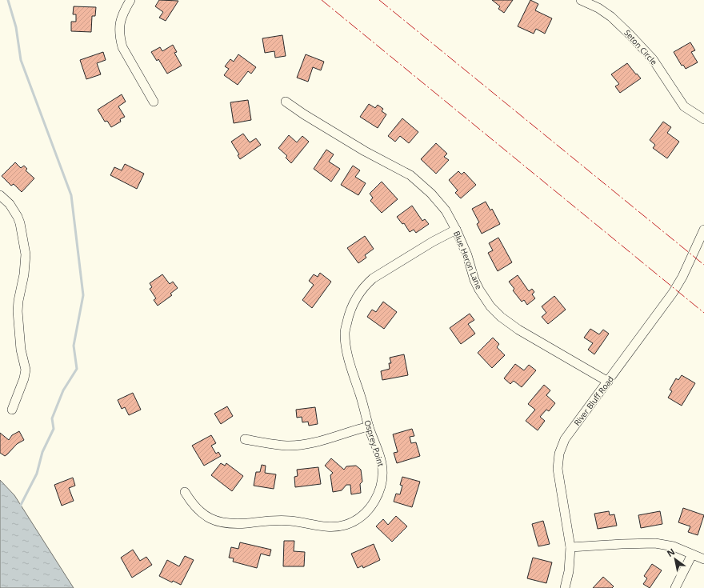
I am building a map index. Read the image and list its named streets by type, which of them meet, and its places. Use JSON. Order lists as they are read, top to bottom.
{
  "streets": {
    "street": [
      "Seton Circle",
      "Blue Heron Lane",
      "River Bluff Road",
      "Osprey Point"
    ]
  },
  "crossings": [
    ["Blue Heron Lane", "River Bluff Road"],
    ["Blue Heron Lane", "Osprey Point"]
  ],
  "north": "top left"
}
